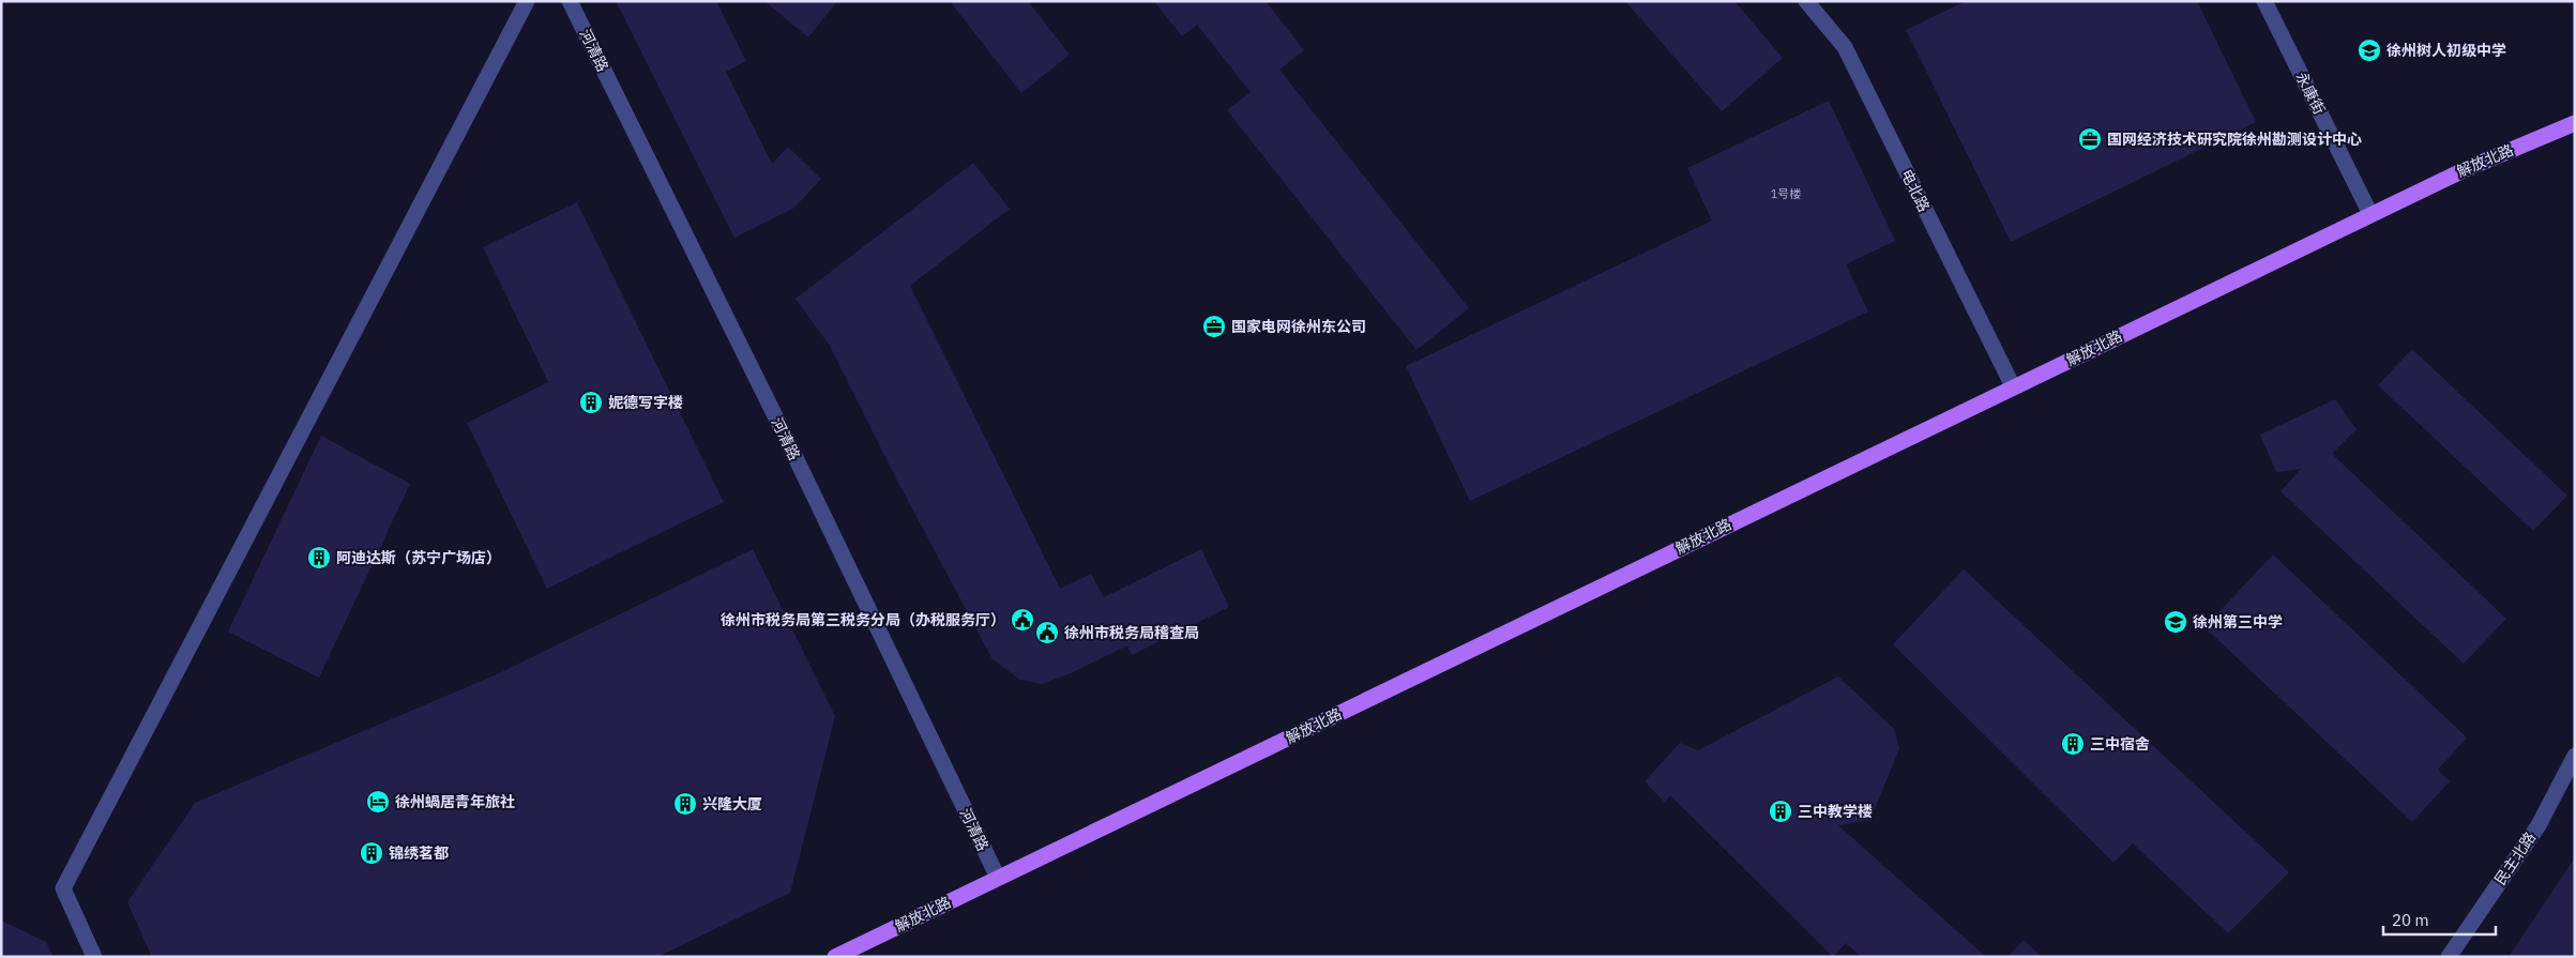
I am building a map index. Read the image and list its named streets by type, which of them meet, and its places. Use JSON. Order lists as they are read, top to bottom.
{
  "streets": {
    "main road": ["解放北路"],
    "street": [
      "河清路",
      "永康街",
      "电北路",
      "民主北路"
    ]
  },
  "crossings": [
    ["河清路", "解放北路"],
    ["永康街", "解放北路"],
    ["解放北路", "电北路"]
  ],
  "places": {
    "school or university": ["徐州树人初级中学", "徐州第三中学"],
    "office": ["国网经济技术研究院徐州勘测设计中心", "国家电网徐州东公司"],
    "building": [
      "妮德写字楼",
      "阿迪达斯（苏宁广场店）",
      "三中宿舍",
      "兴隆大厦",
      "三中教学楼",
      "锦绣茗都"
    ],
    "public building": ["徐州市税务局第三税务分局（办税服务厅）", "徐州市税务局稽查局"],
    "hotel": ["徐州蝸居青年旅社"]
  },
  "house_numbers": ["1号楼"],
  "scale_bar": "20 m"
}
